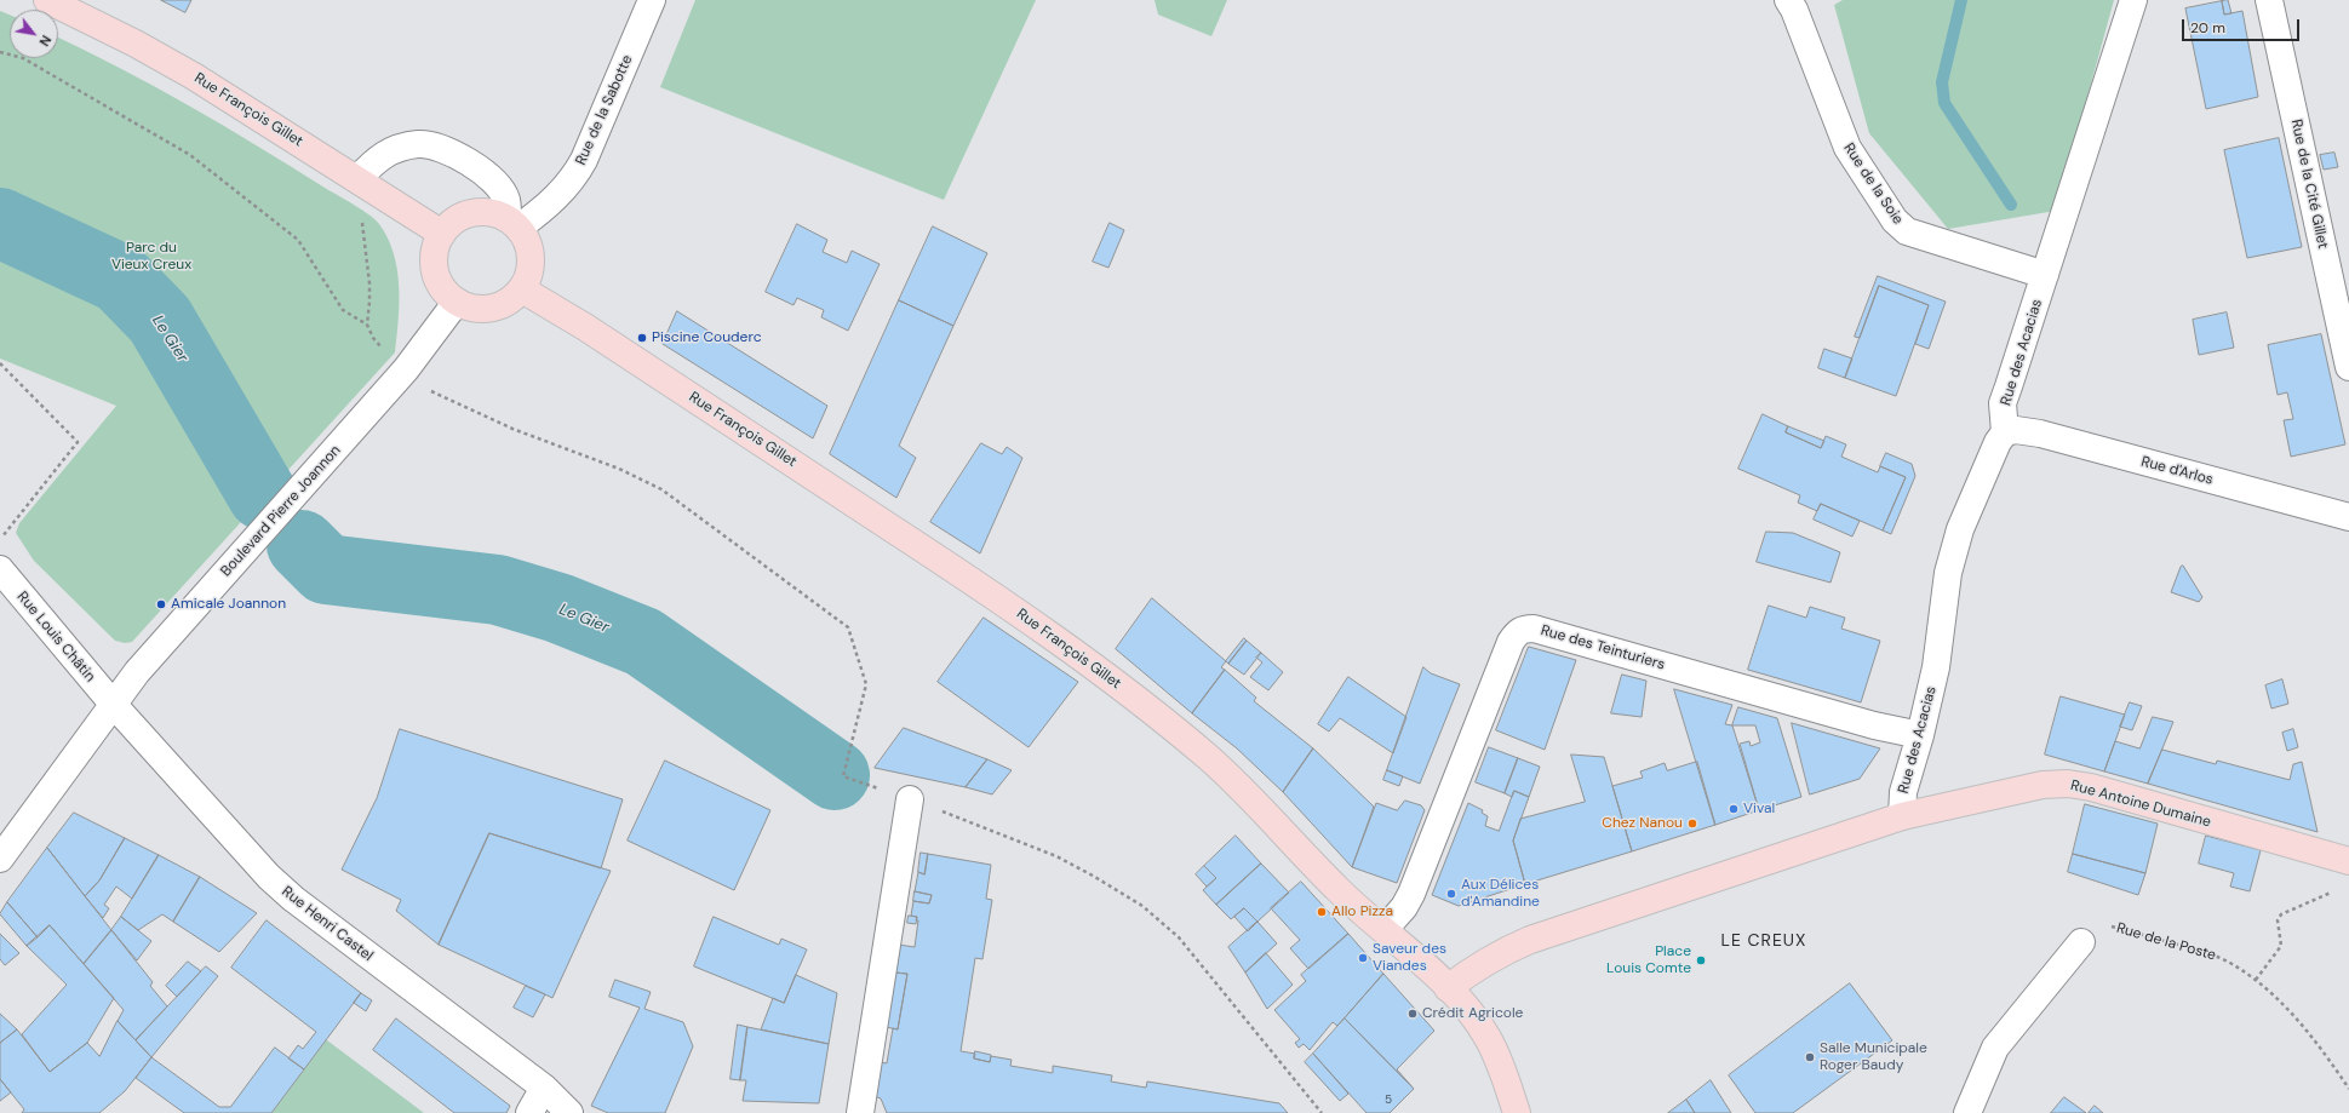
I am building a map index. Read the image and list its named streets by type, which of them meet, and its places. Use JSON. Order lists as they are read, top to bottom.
{
  "streets": {
    "main road": ["Rue François Gillet", "Rue Antoine Dumaine"],
    "street": [
      "Rue de la Sabotte",
      "Rue de la Soie",
      "Rue de la Cité Gillet",
      "Rue des Acacias",
      "Rue d'Arlos",
      "Boulevard Pierre Joannon",
      "Rue Louis Châtin",
      "Rue des Teinturiers",
      "Rue Henri Castel"
    ],
    "path": ["Rue de la Poste"]
  },
  "crossings": [
    ["Rue François Gillet", "Rue de la Sabotte"],
    ["Rue François Gillet", "Boulevard Pierre Joannon"],
    ["Rue François Gillet", "Rue des Teinturiers"],
    ["Rue de la Sabotte", "Boulevard Pierre Joannon"],
    ["Rue de la Soie", "Rue des Acacias"],
    ["Rue des Acacias", "Rue d'Arlos"],
    ["Rue des Acacias", "Rue des Teinturiers"],
    ["Rue des Acacias", "Rue Antoine Dumaine"],
    ["Boulevard Pierre Joannon", "Rue Louis Châtin"],
    ["Boulevard Pierre Joannon", "Rue Henri Castel"],
    ["Rue Louis Châtin", "Rue Henri Castel"]
  ],
  "districts": ["LE CREUX"],
  "water": ["Le Gier"],
  "parks": ["Parc du Vieux Creux"],
  "places": [
    "Piscine Couderc",
    "Amicale Joannon",
    "Vival",
    "Chez Nanou",
    "Aux Délices d'Amandine",
    "Allo Pizza",
    "Saveur des Viandes",
    "Place Louis Comte",
    "Crédit Agricole",
    "Salle Municipale Roger Baudy"
  ],
  "house_numbers": ["5"],
  "scale_bar": "20 m",
  "north": "bottom right"
}
